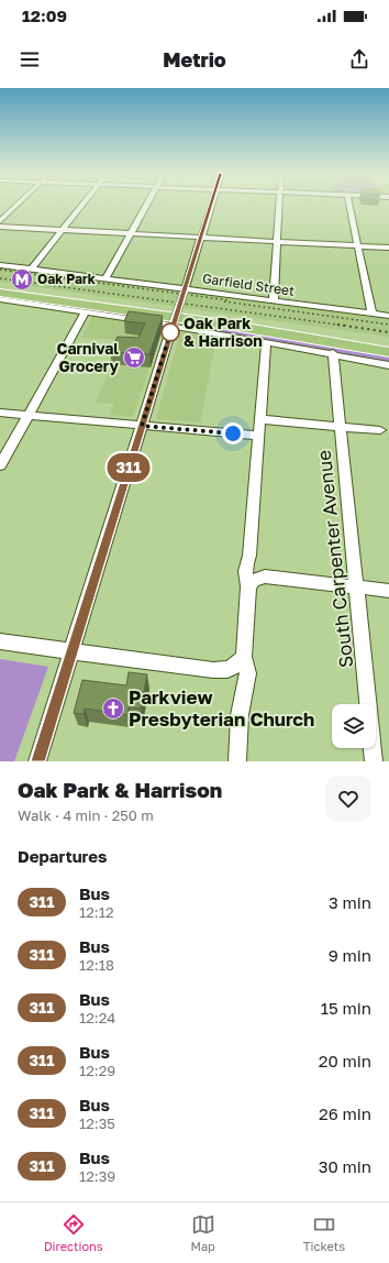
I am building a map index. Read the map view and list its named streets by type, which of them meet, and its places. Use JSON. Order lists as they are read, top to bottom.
{
  "streets": {
    "street": ["Garfield Street", "South Carpenter Avenue"]
  },
  "places": {
    "metro station": ["Oak Park"],
    "other": ["Oak Park & Harrison"],
    "supermarket": ["Carnival Grocery"],
    "church": ["Parkview Presbyterian Church"]
  },
  "lines": ["bus line 311"],
  "page": {
    "status": "12:09",
    "header": "Metrio",
    "on_map": "311",
    "heading": [
      ["Oak Park & Harrison", "Walk · 4 min · 250 m"],
      "Departures"
    ],
    "list": [
      {
        "mark": "311",
        "name": "Bus",
        "note": "12:12",
        "value": "3 min"
      },
      {
        "mark": "311",
        "name": "Bus",
        "note": "12:18",
        "value": "9 min"
      },
      {
        "mark": "311",
        "name": "Bus",
        "note": "12:24",
        "value": "15 min"
      },
      {
        "mark": "311",
        "name": "Bus",
        "note": "12:29",
        "value": "20 min"
      },
      {
        "mark": "311",
        "name": "Bus",
        "note": "12:35",
        "value": "26 min"
      },
      {
        "mark": "311",
        "name": "Bus",
        "note": "12:39",
        "value": "30 min"
      }
    ],
    "tabs": ["Directions", "Map", "Tickets"]
  }
}
